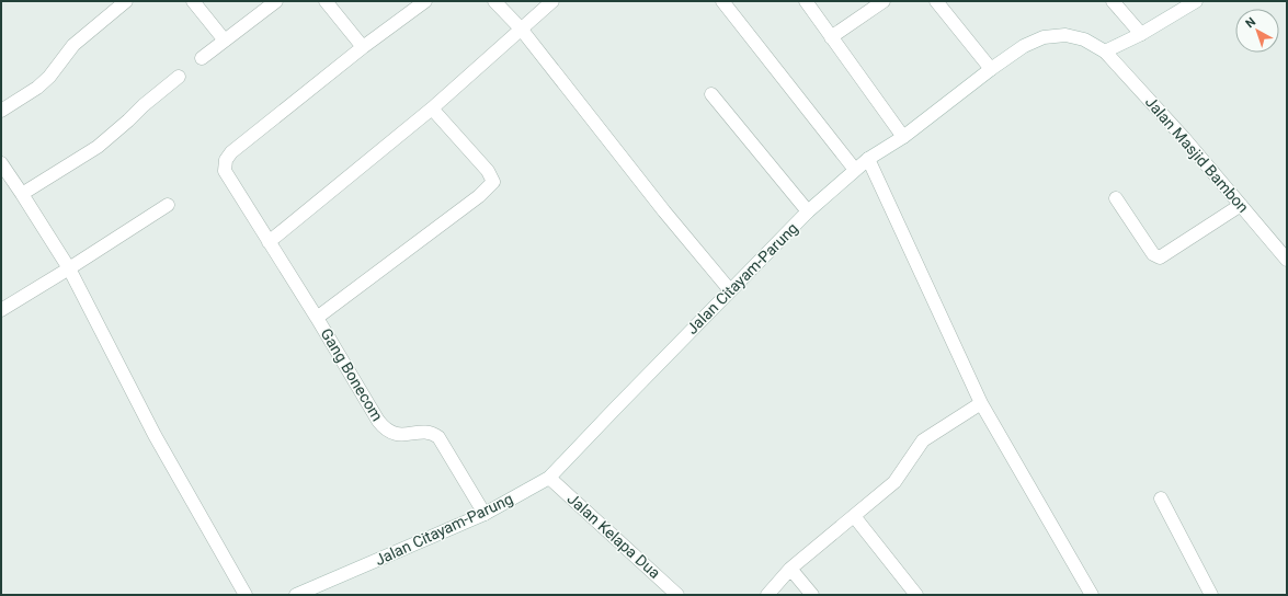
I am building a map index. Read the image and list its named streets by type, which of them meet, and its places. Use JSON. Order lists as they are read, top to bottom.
{
  "streets": {
    "street": [
      "Jalan Masjid Bambon",
      "Jalan Citayam-Parung",
      "Gang Bonecom",
      "Jalan Kelapa Dua"
    ]
  },
  "crossings": [
    ["Jalan Masjid Bambon", "Jalan Citayam-Parung"],
    ["Jalan Citayam-Parung", "Gang Bonecom"],
    ["Jalan Citayam-Parung", "Jalan Kelapa Dua"]
  ],
  "north": "top left"
}
